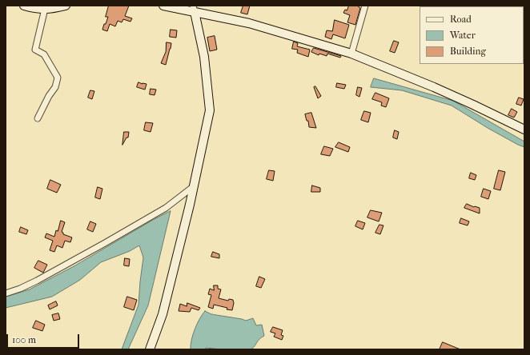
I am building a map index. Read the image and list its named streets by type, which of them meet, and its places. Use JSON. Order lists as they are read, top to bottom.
{
  "legend": ["Road", "Water", "Building"],
  "scale_bar": "100 m"
}
